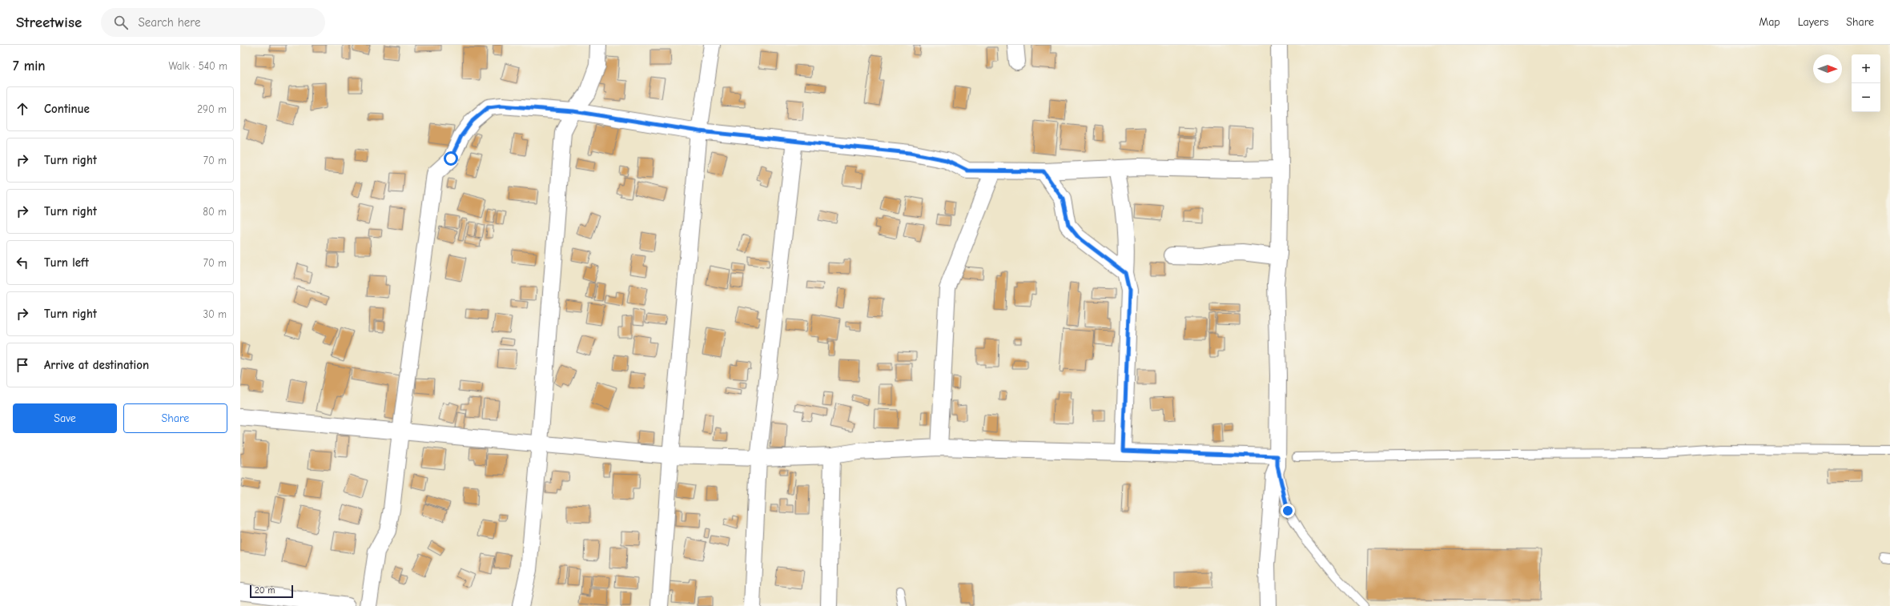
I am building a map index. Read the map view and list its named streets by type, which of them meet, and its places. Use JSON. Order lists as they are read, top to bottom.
{
  "scale_bar": "20 m",
  "north": "right",
  "page": {
    "header": "Streetwise",
    "search": "Search here",
    "nav": ["Map", "Layers", "Share"],
    "heading": ["7 min", "Walk · 540 m"],
    "map_buttons": ["+", "−"],
    "list": [
      ["Continue", "290 m"],
      ["Turn right", "70 m"],
      ["Turn right", "80 m"],
      ["Turn left", "70 m"],
      ["Turn right", "30 m"],
      "Arrive at destination"
    ],
    "buttons": ["Save", "Share"],
    "scale": "20 m"
  }
}
